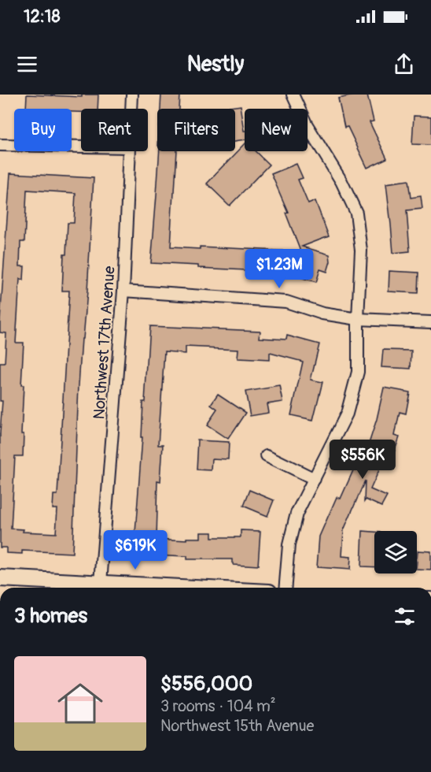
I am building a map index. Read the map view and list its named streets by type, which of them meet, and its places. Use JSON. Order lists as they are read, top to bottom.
{
  "streets": {
    "street": ["Northwest 17th Avenue"]
  },
  "page": {
    "status": "12:18",
    "header": "Nestly",
    "chip": [
      "Buy",
      "Rent",
      "Filters",
      "New"
    ],
    "price": ["$1.23M", "$556K", "$619K"],
    "heading": "3 homes",
    "list": [
      {
        "name": "$556,000",
        "note": "3 rooms · 104 m² · Northwest 15th Avenue"
      }
    ]
  }
}
